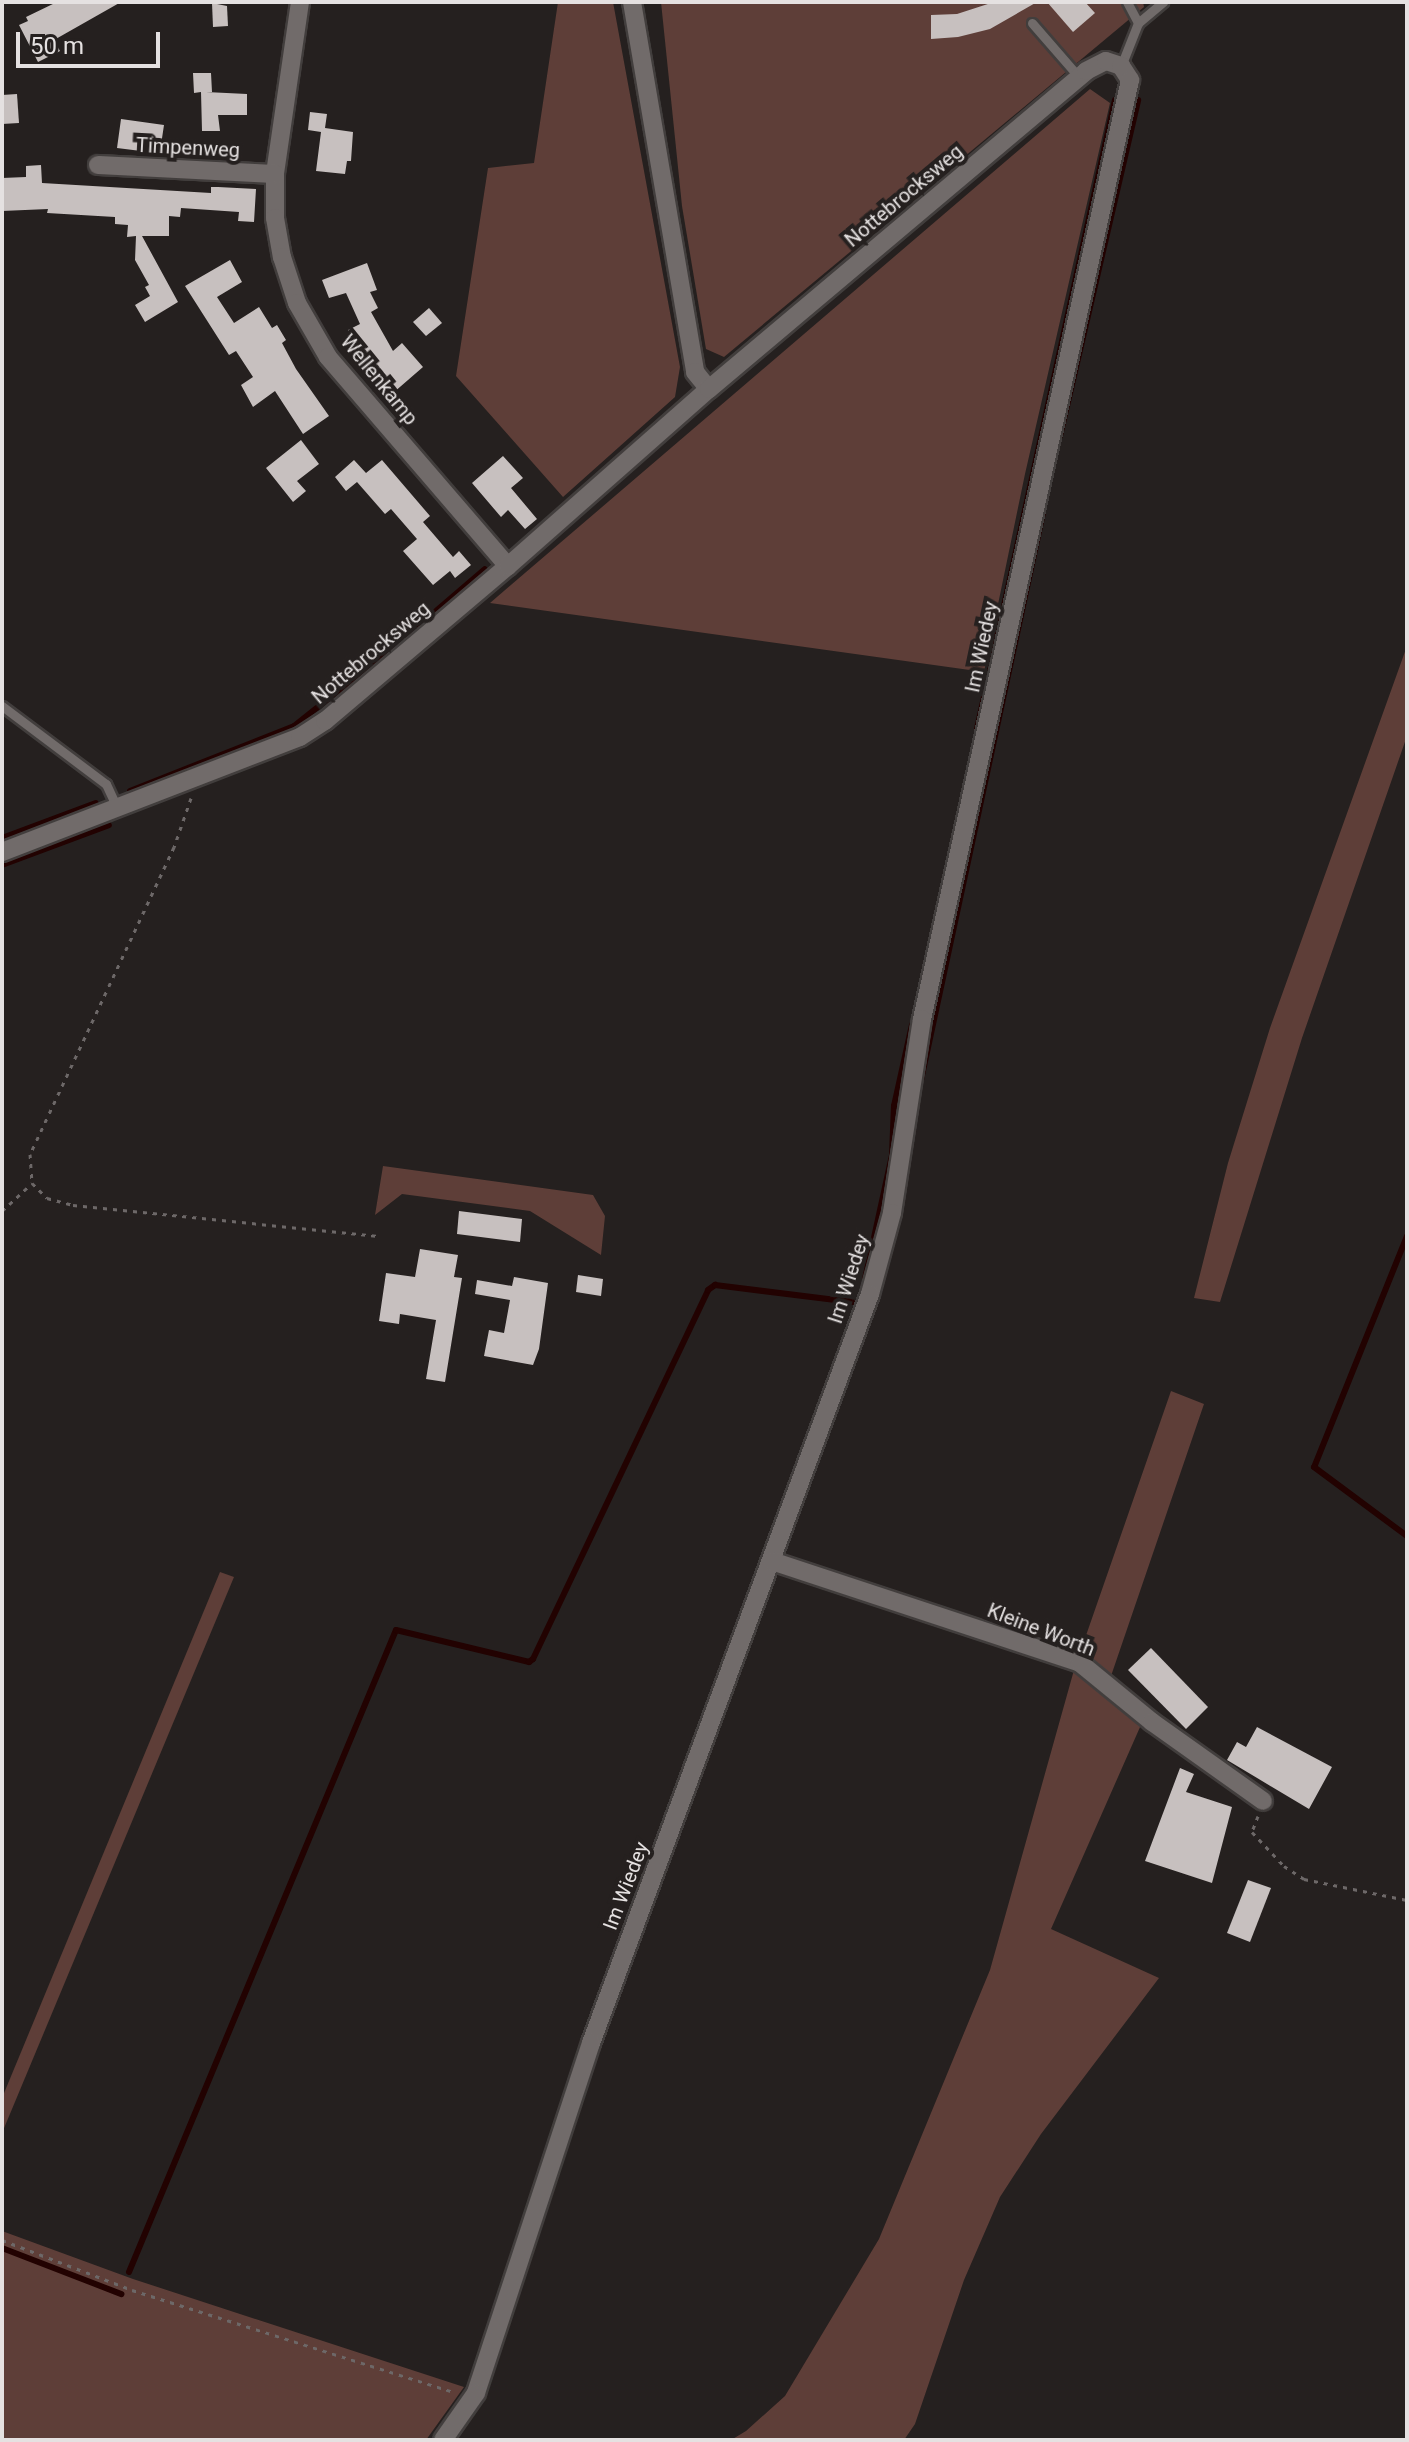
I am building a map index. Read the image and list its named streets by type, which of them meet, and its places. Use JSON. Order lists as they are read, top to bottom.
{
  "streets": {
    "street": [
      "Timpenweg",
      "Nottebrocksweg",
      "Wellenkamp",
      "Im Wiedey",
      "Kleine Worth"
    ]
  },
  "crossings": [
    ["Timpenweg", "Wellenkamp"],
    ["Nottebrocksweg", "Wellenkamp"],
    ["Nottebrocksweg", "Im Wiedey"],
    ["Im Wiedey", "Kleine Worth"]
  ],
  "scale_bar": "50 m"
}
